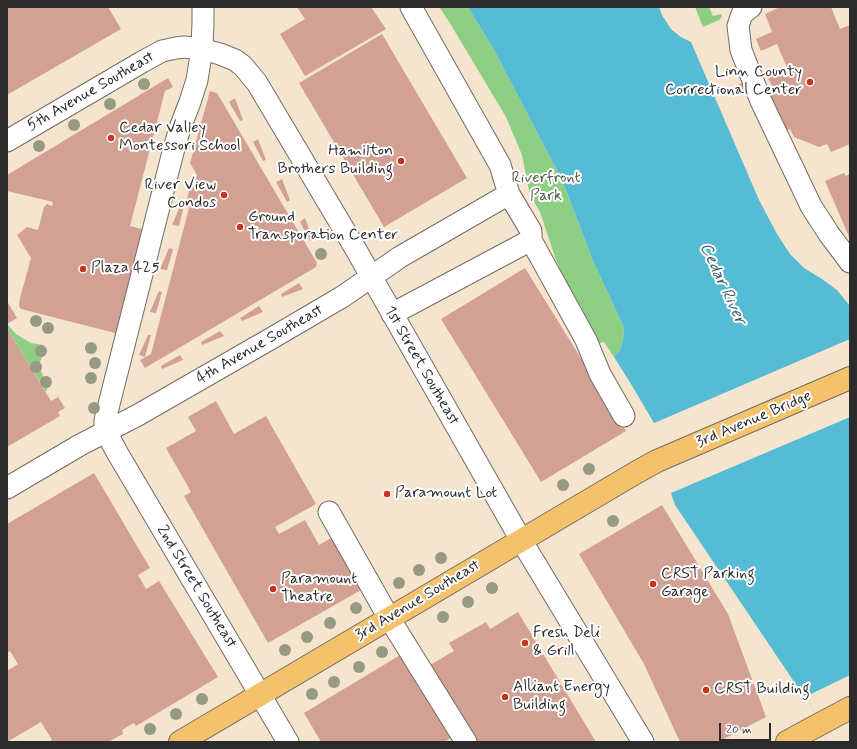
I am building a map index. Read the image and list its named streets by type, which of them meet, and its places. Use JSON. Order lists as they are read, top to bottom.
{
  "streets": {
    "main road": ["3rd Avenue Bridge", "3rd Avenue Southeast"],
    "street": [
      "5th Avenue Southeast",
      "4th Avenue Southeast",
      "1st Street Southeast",
      "2nd Street Southeast"
    ]
  },
  "crossings": [
    ["5th Avenue Southeast", "1st Street Southeast"],
    ["4th Avenue Southeast", "1st Street Southeast"],
    ["4th Avenue Southeast", "2nd Street Southeast"],
    ["1st Street Southeast", "3rd Avenue Southeast"],
    ["3rd Avenue Bridge", "3rd Avenue Southeast"],
    ["2nd Street Southeast", "3rd Avenue Southeast"]
  ],
  "water": ["Cedar River"],
  "parks": ["Riverfront Park"],
  "places": [
    "Linn County Correctional Center",
    "Cedar Valley Montessori School",
    "Hamilton Brothers Building",
    "River View Condos",
    "Ground Transporation Center",
    "Plaza 425",
    "Paramount Lot",
    "CRST Parking Garage",
    "Paramount Theatre",
    "Fresh Deli & Grill",
    "CRST Building",
    "Alliant Energy Building"
  ],
  "scale_bar": "20 m"
}
